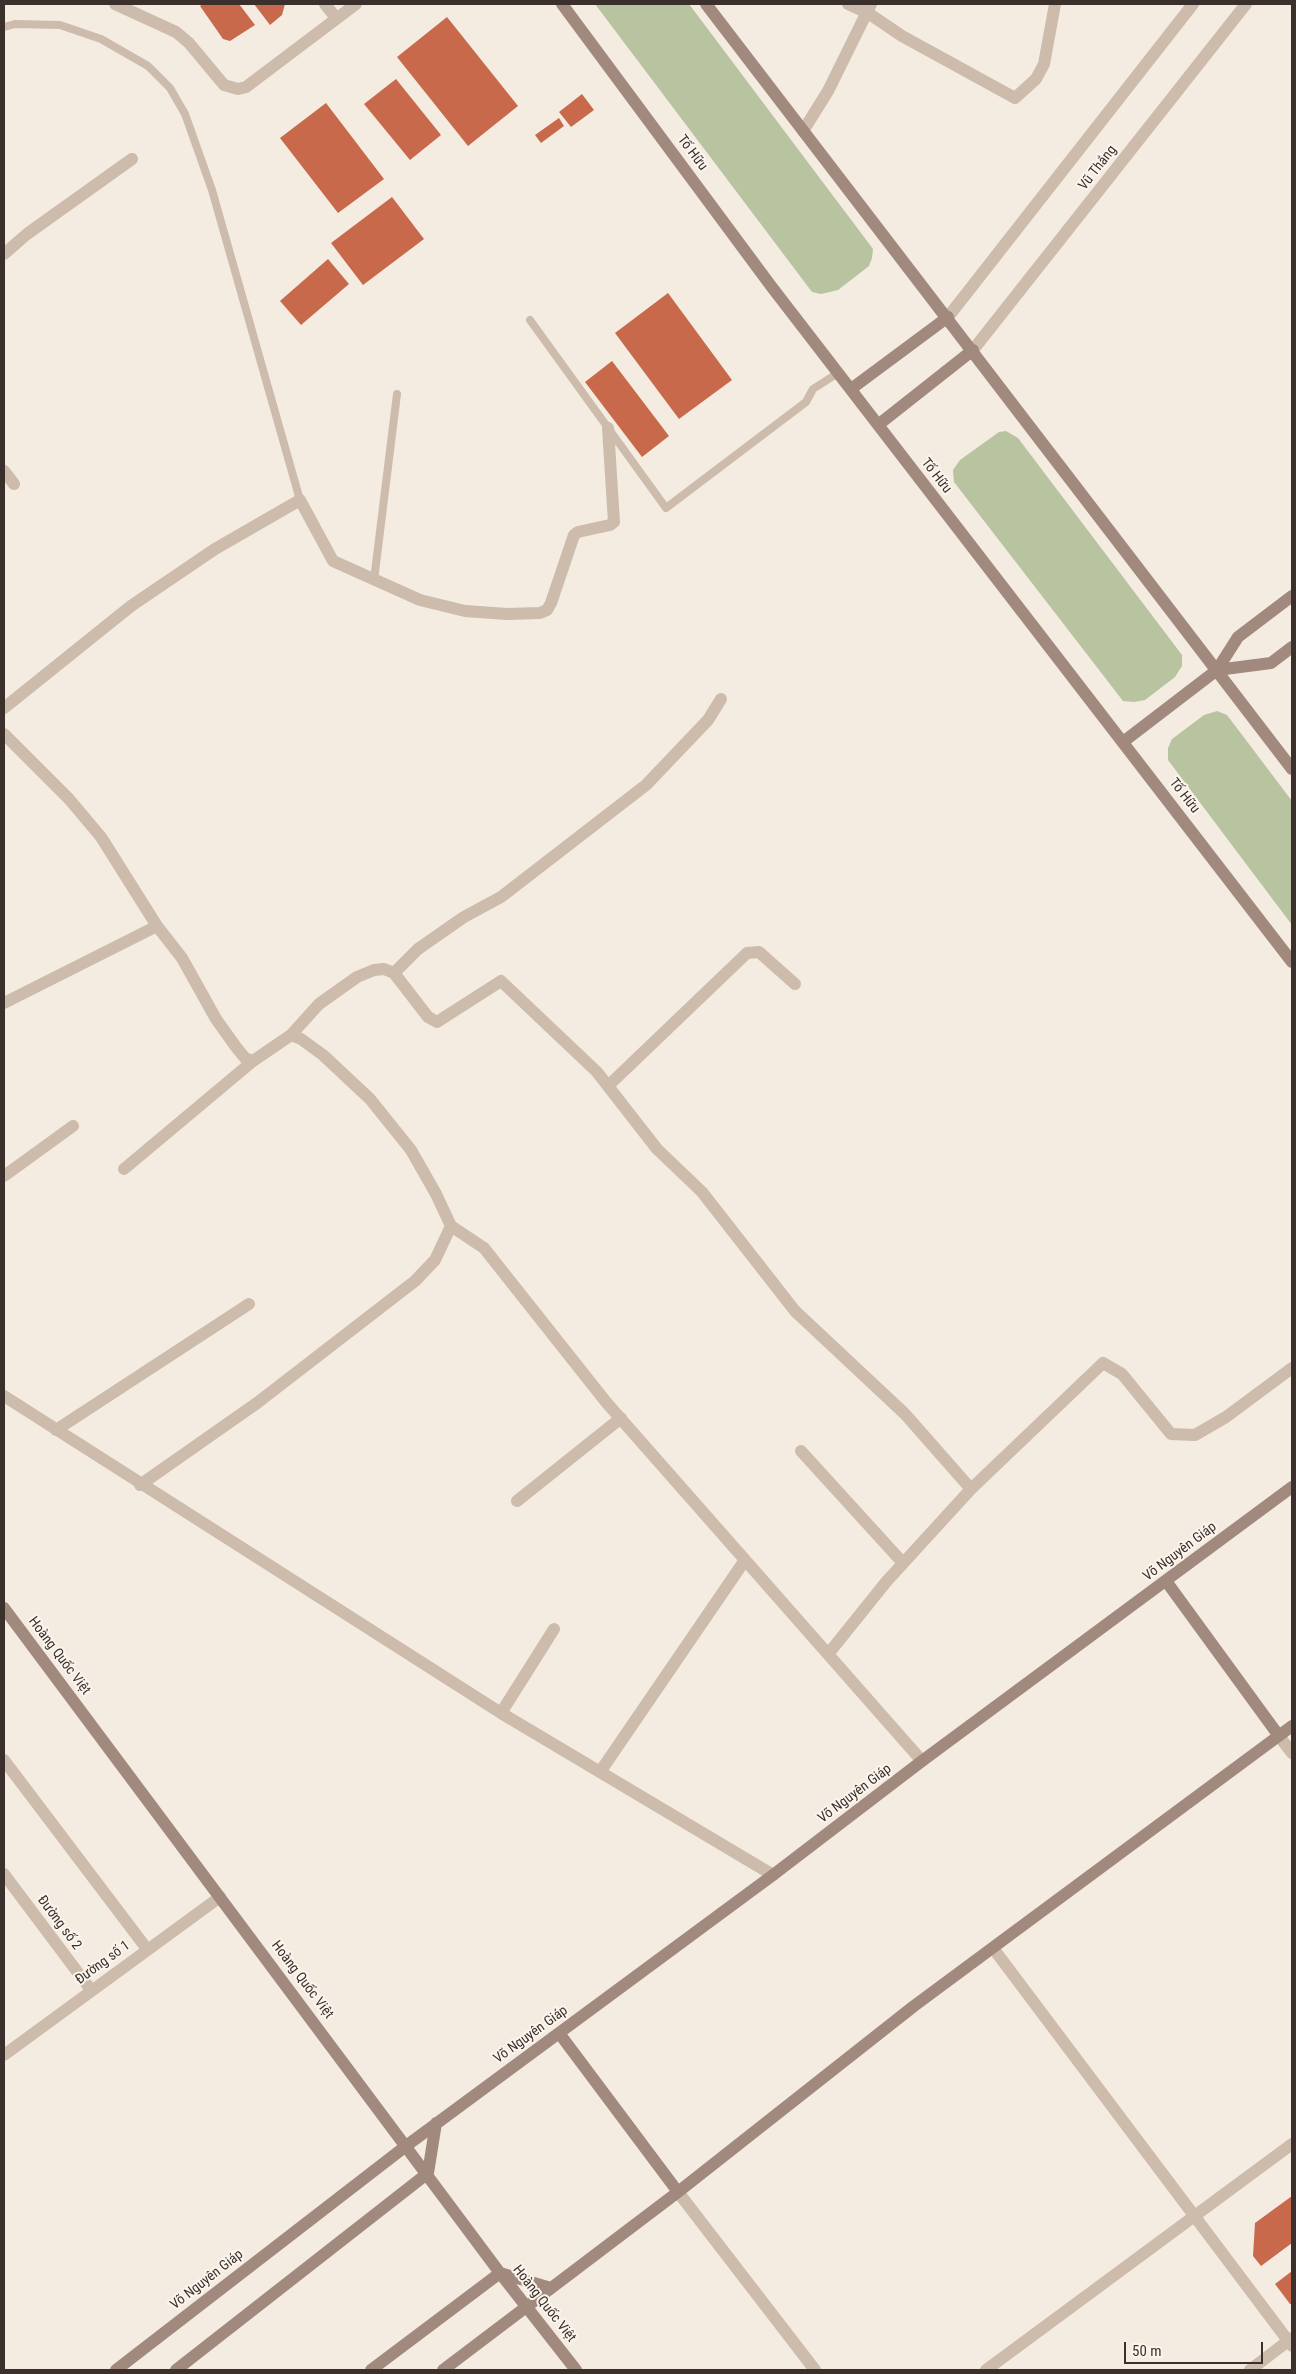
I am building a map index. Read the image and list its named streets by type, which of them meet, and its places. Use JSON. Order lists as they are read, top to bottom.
{
  "streets": {
    "street": [
      "Tố Hữu",
      "Vũ Thắng",
      "Võ Nguyên Giáp",
      "Hoàng Quốc Việt",
      "Đường số 2",
      "Đường số 1"
    ]
  },
  "crossings": [
    ["Võ Nguyên Giáp", "Hoàng Quốc Việt"],
    ["Hoàng Quốc Việt", "Đường số 1"],
    ["Đường số 2", "Đường số 1"]
  ],
  "scale_bar": "50 m"
}
